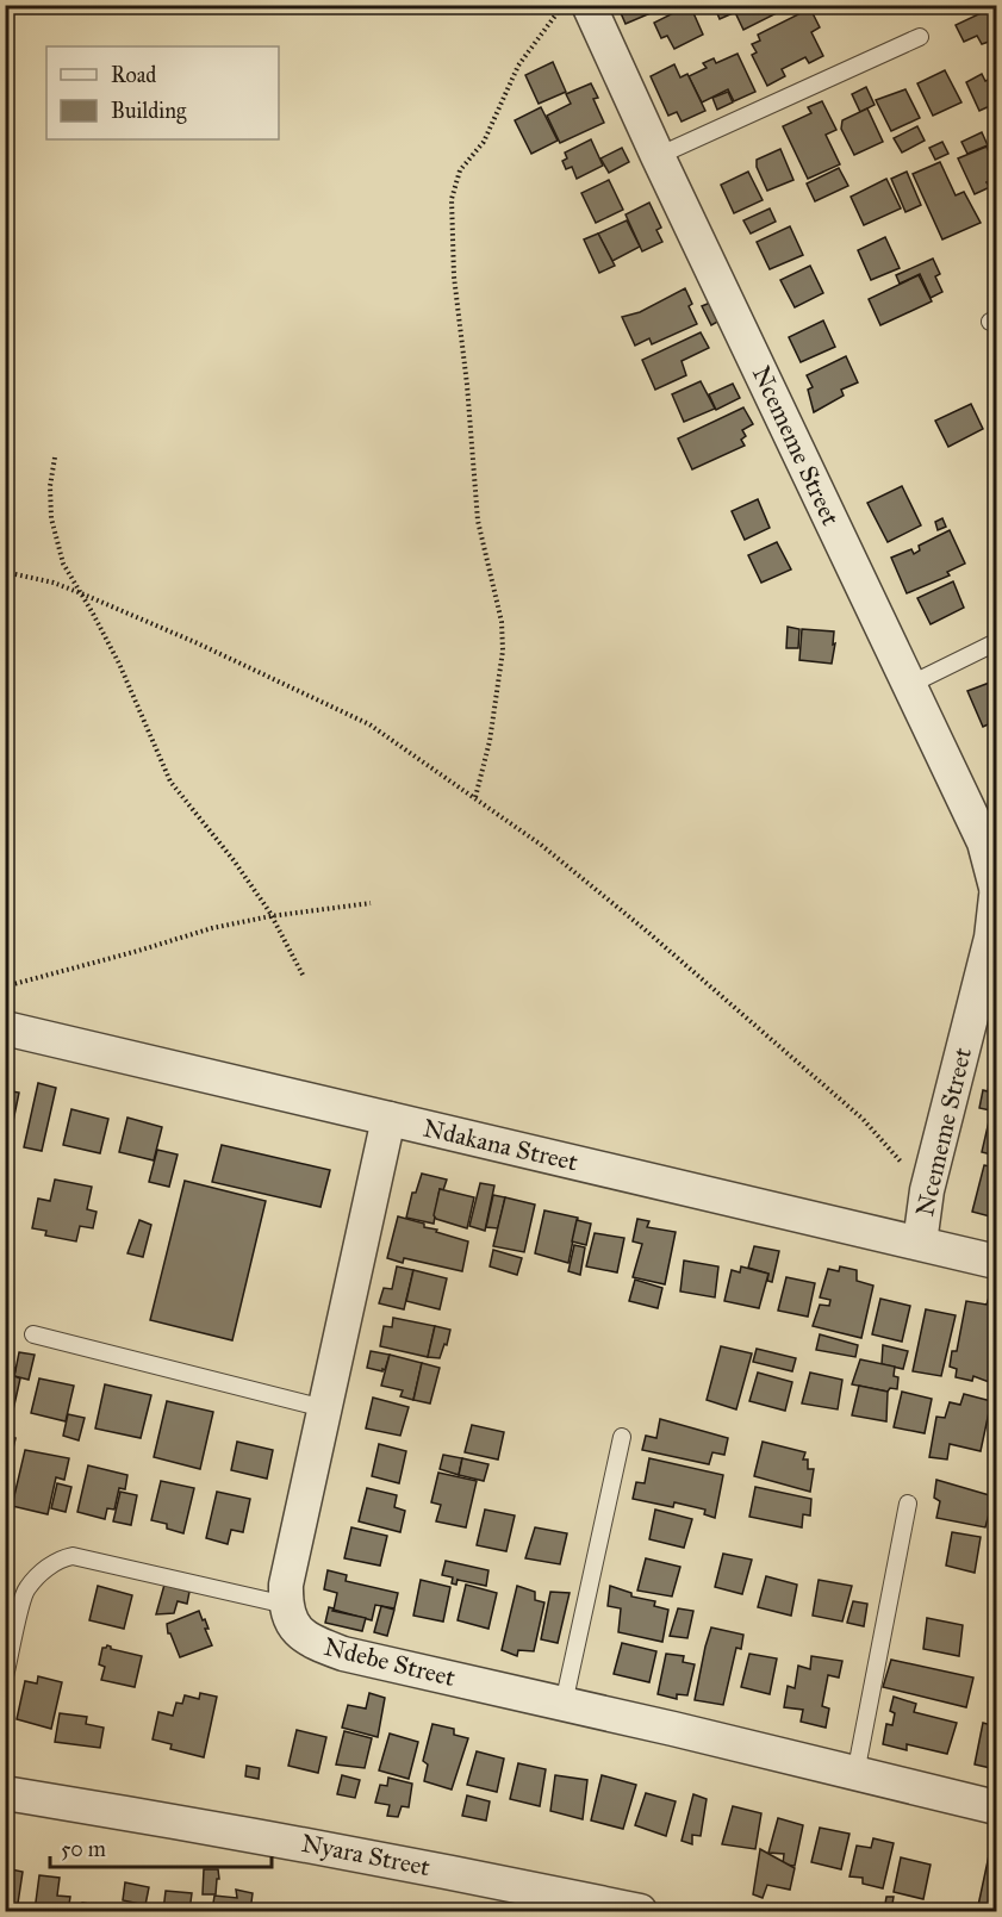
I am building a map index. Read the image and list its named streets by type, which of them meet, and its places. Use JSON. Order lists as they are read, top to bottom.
{
  "streets": {
    "street": [
      "Ncememe Street",
      "Ndakana Street",
      "Ndebe Street",
      "Nyara Street"
    ]
  },
  "crossings": [
    ["Ncememe Street", "Ndakana Street"]
  ],
  "legend": ["Road", "Building"],
  "scale_bar": "50 m"
}
